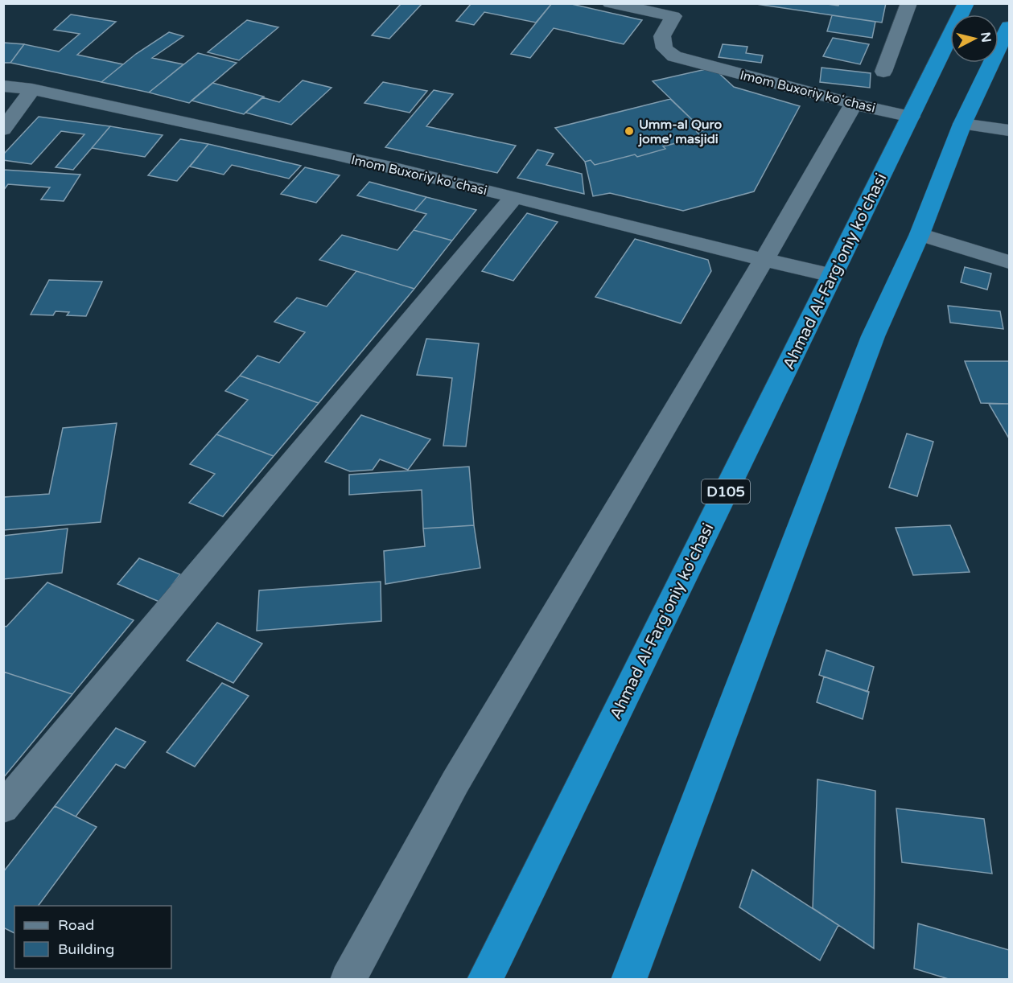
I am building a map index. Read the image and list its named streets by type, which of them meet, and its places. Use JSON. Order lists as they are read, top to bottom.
{
  "streets": {
    "highway": ["Ahmad Al-Farg'oniy ko'chasi", "D105"],
    "street": ["Imom Buxoriy koʻchasi"]
  },
  "crossings": [
    ["Imom Buxoriy koʻchasi", "Ahmad Al-Farg'oniy ko'chasi"]
  ],
  "places": ["Umm-al Quro jome' masjidi"],
  "legend": ["Road", "Building"],
  "north": "right"
}
